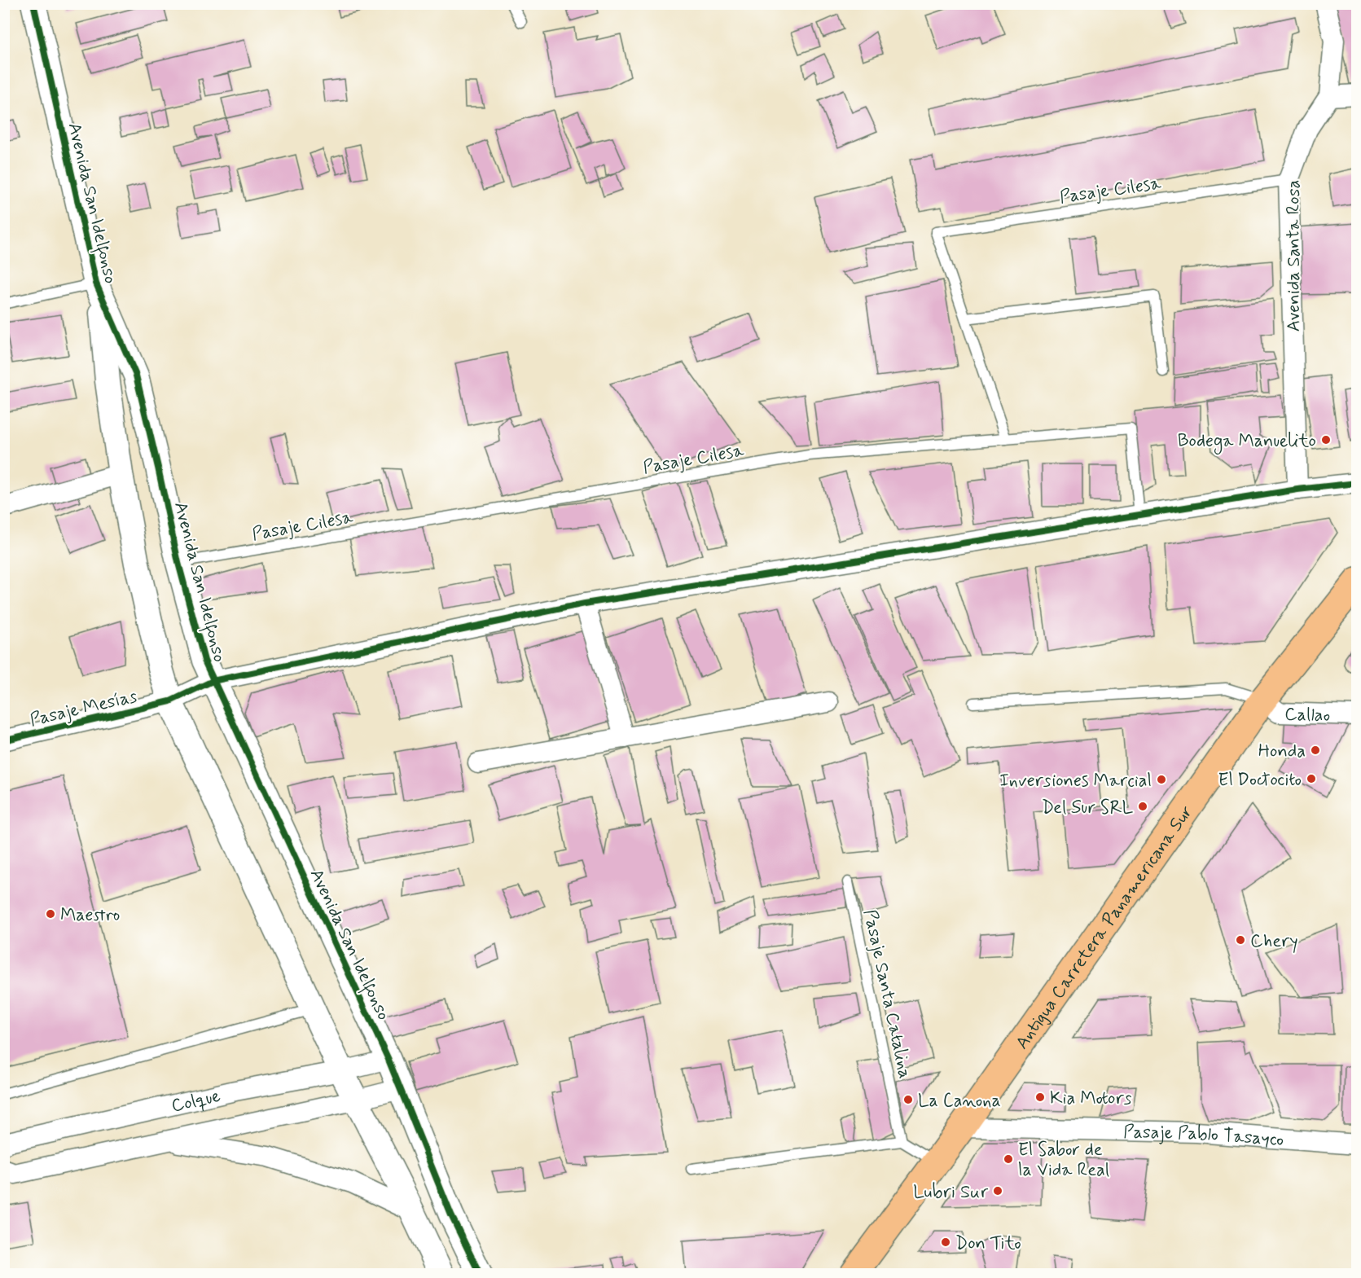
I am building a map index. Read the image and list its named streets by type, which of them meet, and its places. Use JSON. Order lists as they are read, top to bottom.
{
  "streets": {
    "highway": ["Antigua Carretera Panamericana Sur"],
    "street": [
      "Avenida San Idelfonso",
      "Avenida Santa Rosa",
      "Pasaje Mesías",
      "Callao",
      "Colque",
      "Pasaje Pablo Tasayco"
    ],
    "lane": ["Pasaje Cilesa", "Pasaje Santa Catalina"]
  },
  "crossings": [
    ["Pasaje Cilesa", "Avenida San Idelfonso"],
    ["Pasaje Cilesa", "Avenida Santa Rosa"],
    ["Pasaje Cilesa", "Pasaje Mesías"],
    ["Avenida San Idelfonso", "Pasaje Mesías"],
    ["Avenida San Idelfonso", "Colque"],
    ["Avenida Santa Rosa", "Pasaje Mesías"],
    ["Callao", "Antigua Carretera Panamericana Sur"],
    ["Antigua Carretera Panamericana Sur", "Pasaje Pablo Tasayco"]
  ],
  "places": [
    "Bodega Manuelito",
    "Honda",
    "El Doctocito",
    "Inversiones Marcial",
    "Del Sur SRL",
    "Maestro",
    "Chery",
    "Kia Motors",
    "La Canona",
    "El Sabor de la Vida Real",
    "Lubri Sur",
    "Don Tito"
  ]
}
